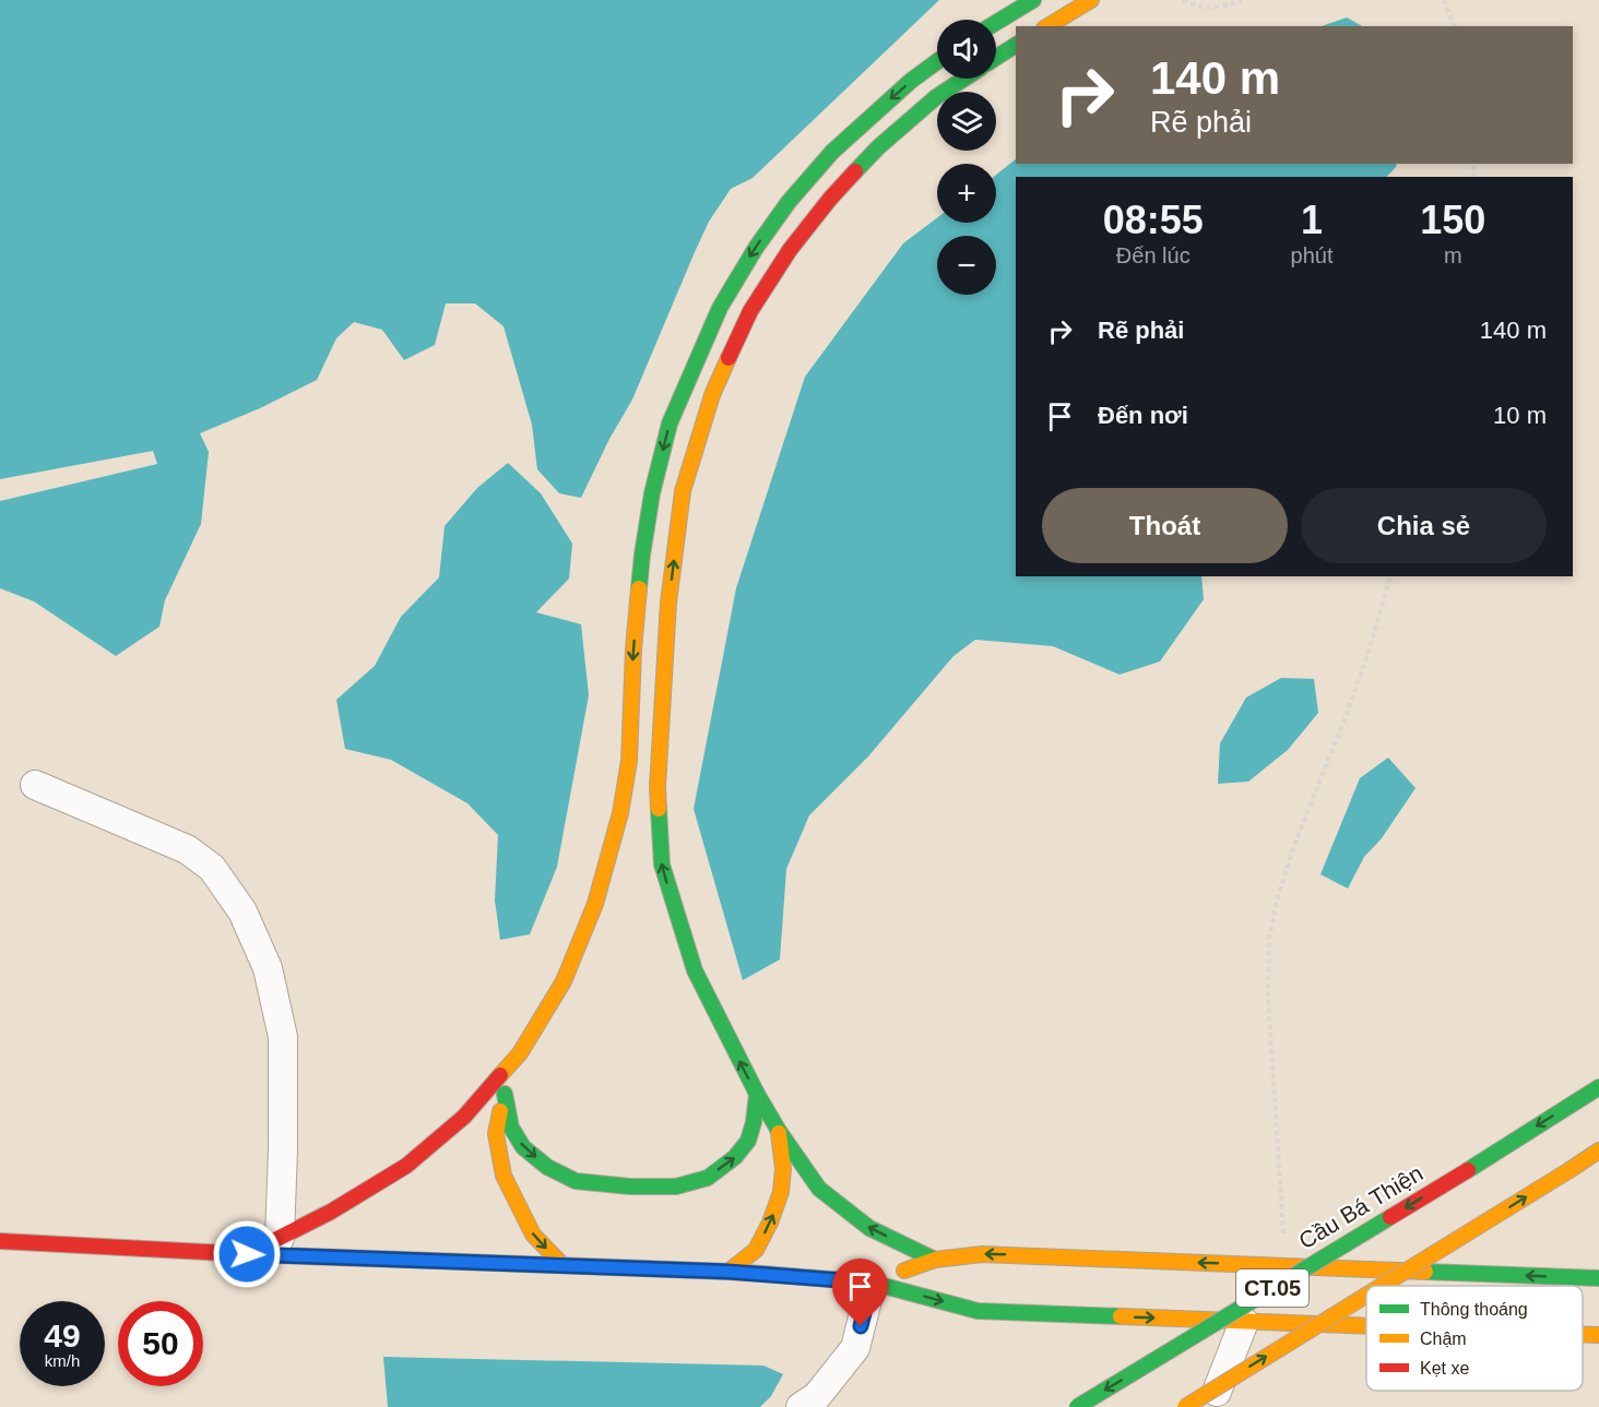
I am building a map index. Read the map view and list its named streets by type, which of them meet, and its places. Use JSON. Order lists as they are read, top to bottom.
{
  "streets": {
    "main road": ["Cầu Bá Thiện", "CT.05"]
  },
  "legend": ["Thông thoáng", "Chậm", "Kẹt xe"],
  "page": {
    "map_buttons": ["+", "−"],
    "turn": ["140 m", "Rẽ phải"],
    "eta": [
      "08:55",
      "Đến lúc",
      "1",
      "phút",
      "150",
      "m"
    ],
    "list": [
      {
        "name": "Rẽ phải",
        "value": "140 m"
      },
      {
        "name": "Đến nơi",
        "value": "10 m"
      }
    ],
    "buttons": ["Thoát", "Chia sẻ"],
    "speed": "49 km/h",
    "limit": "50"
  }
}
